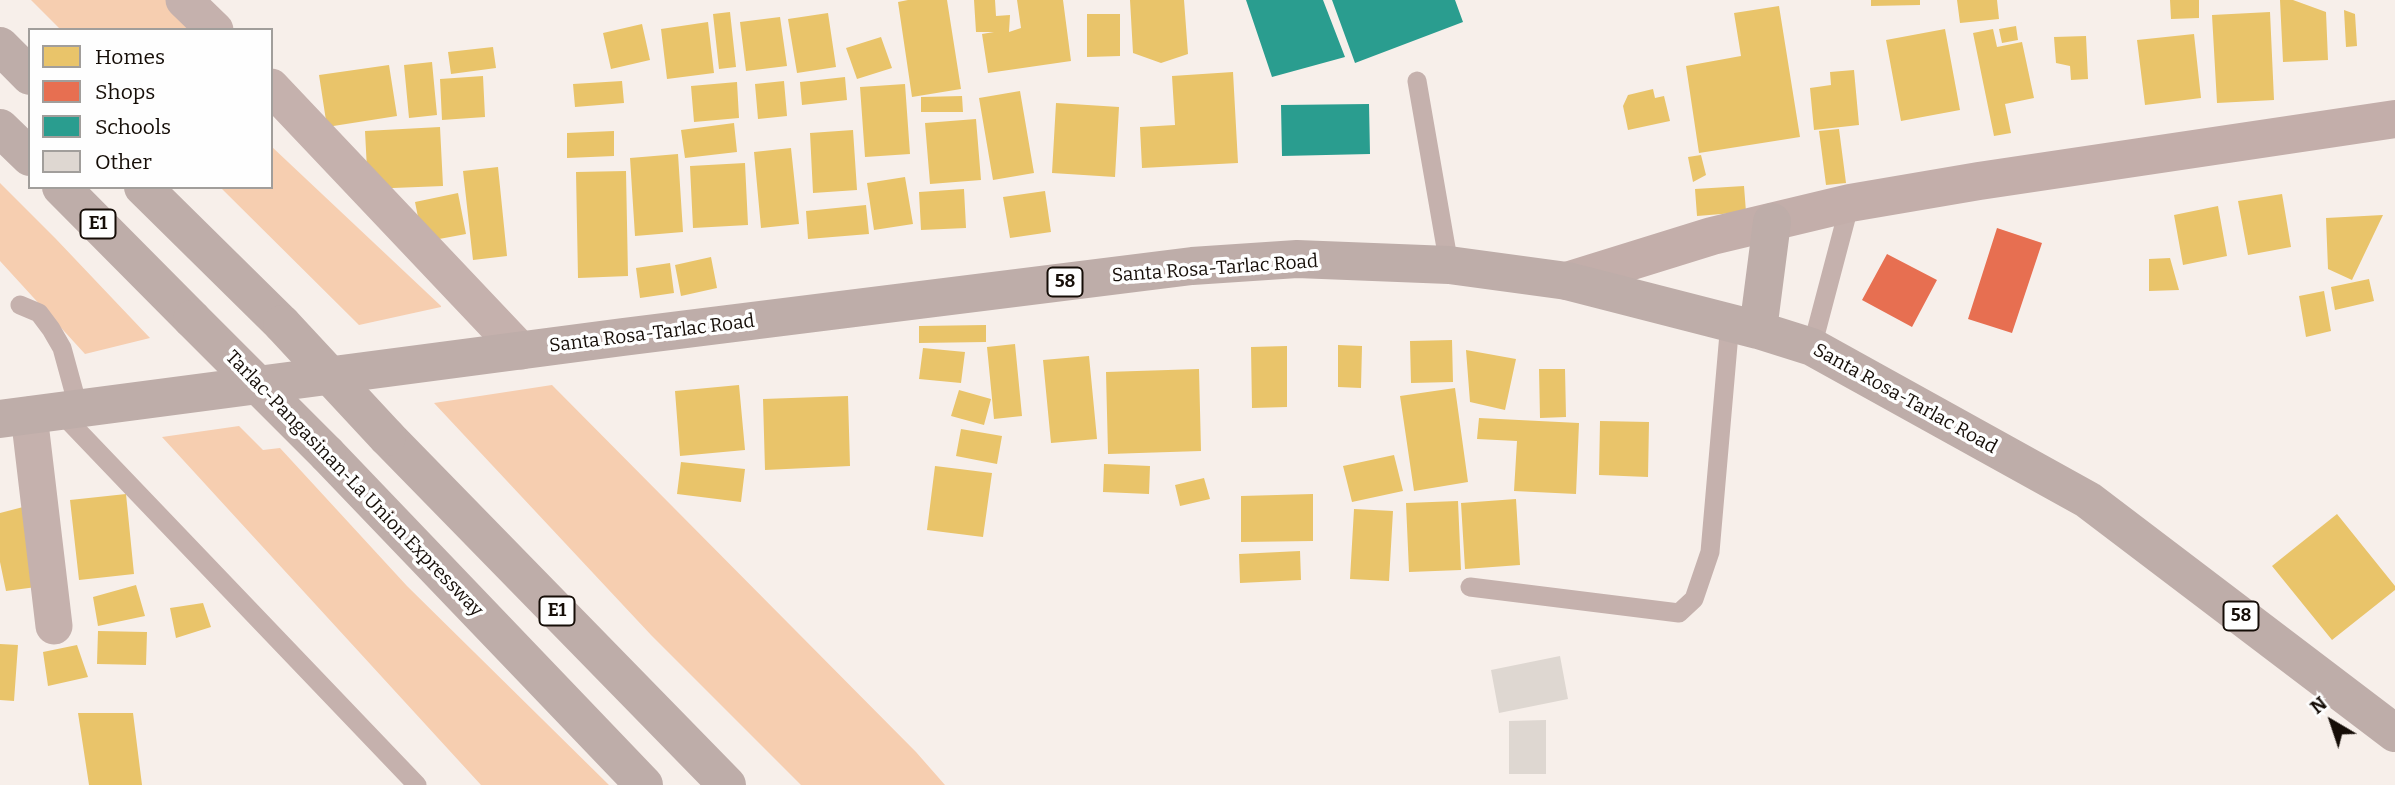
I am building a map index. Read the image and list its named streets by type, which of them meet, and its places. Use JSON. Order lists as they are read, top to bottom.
{
  "streets": {
    "highway": [
      "E1",
      "Santa Rosa-Tarlac Road",
      "58",
      "Tarlac-Pangasinan-La Union Expressway"
    ]
  },
  "legend": [
    "Homes",
    "Shops",
    "Schools",
    "Other"
  ],
  "north": "top left"
}
